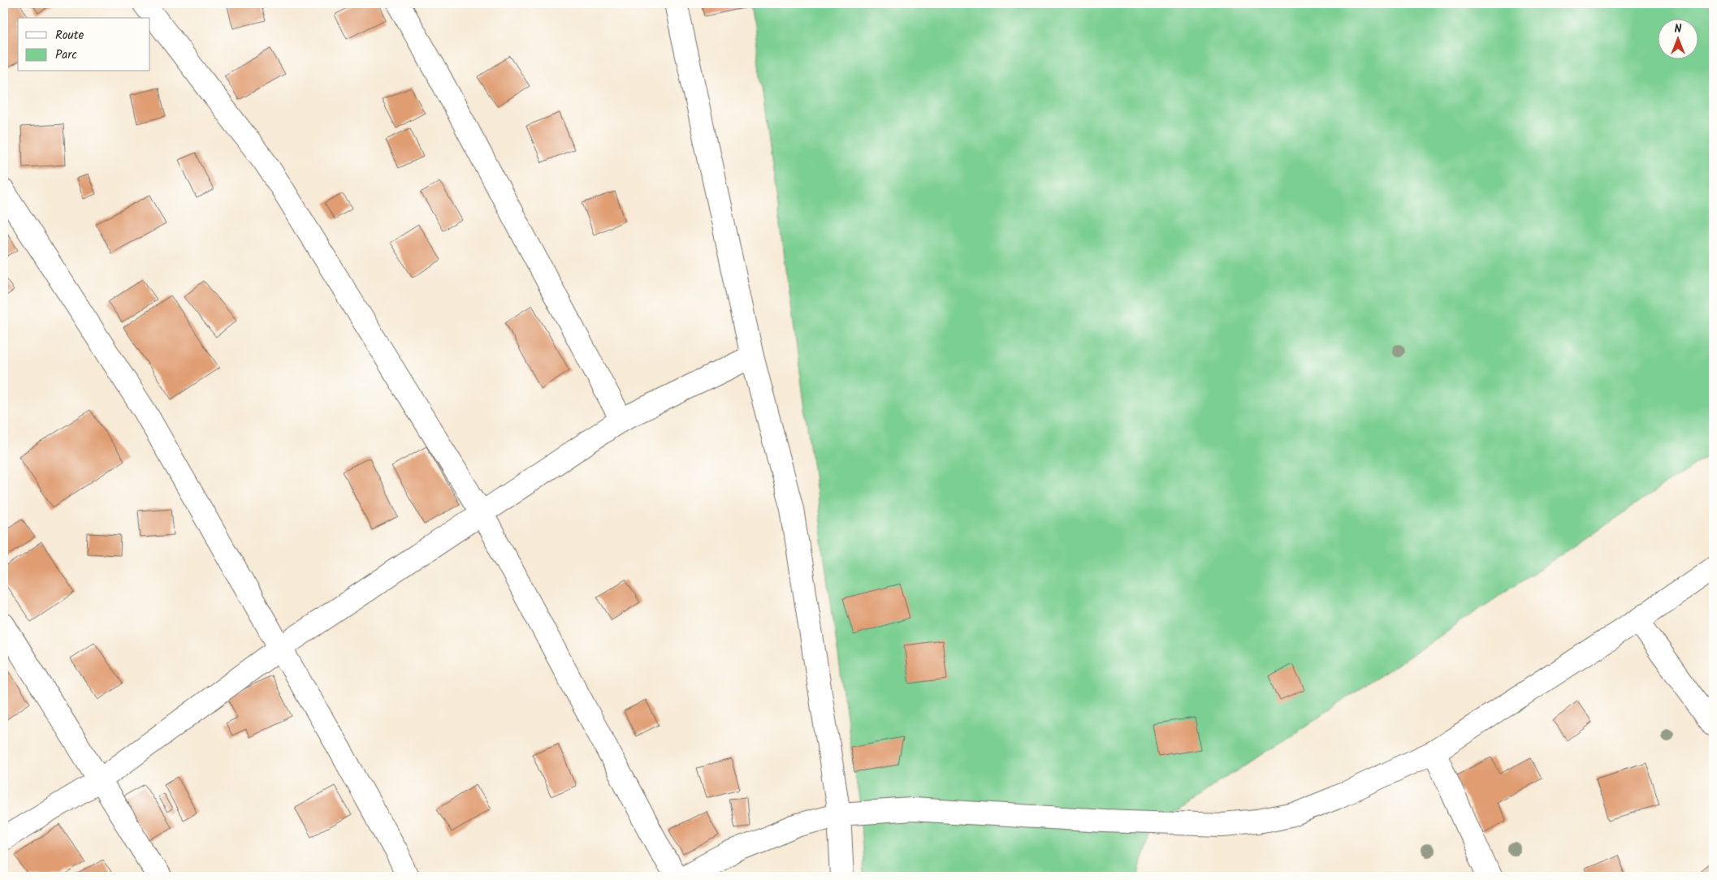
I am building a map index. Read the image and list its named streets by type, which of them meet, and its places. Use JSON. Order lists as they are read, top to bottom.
{
  "legend": ["Route", "Parc"],
  "north": "top"
}
